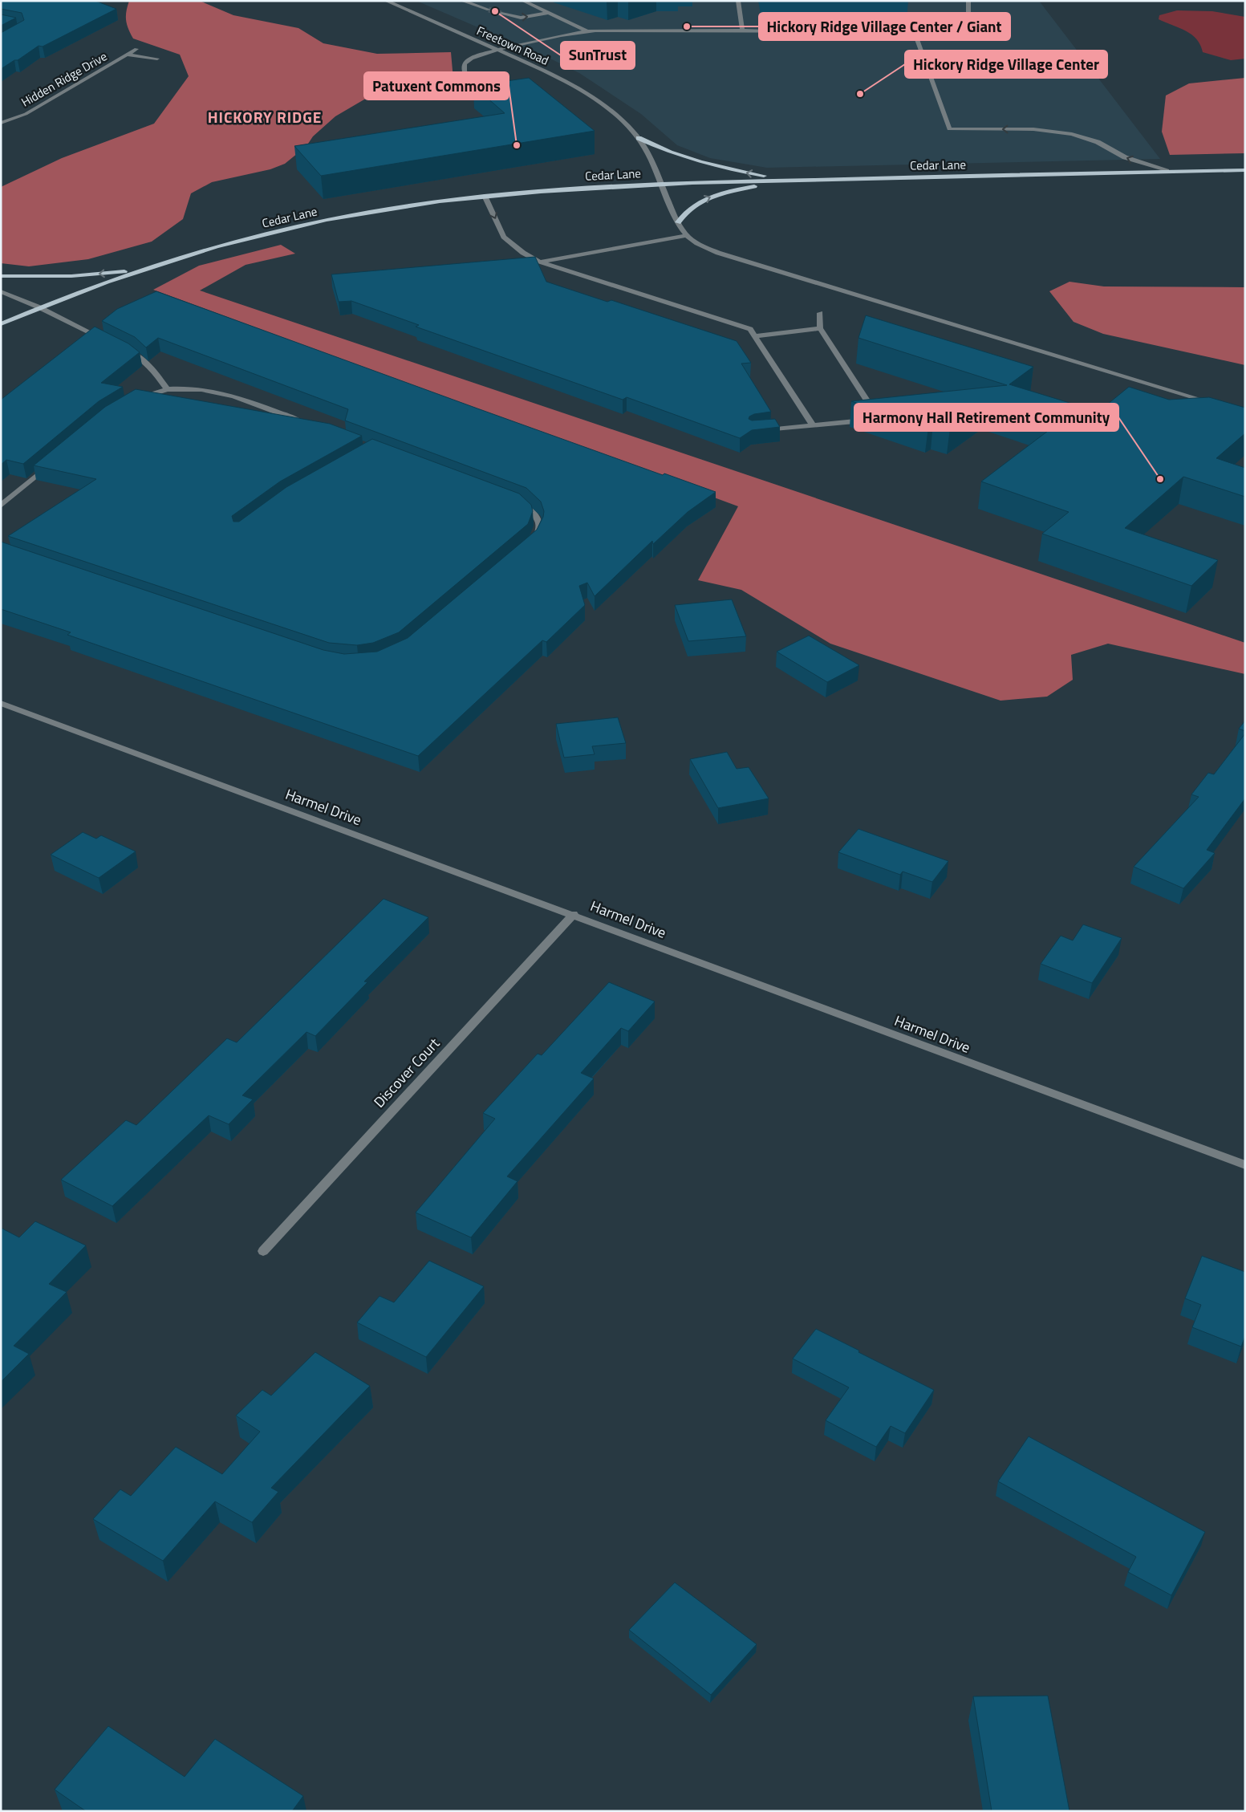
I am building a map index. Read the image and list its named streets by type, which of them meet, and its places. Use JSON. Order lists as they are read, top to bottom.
{
  "streets": {
    "main road": ["Cedar Lane"],
    "street": [
      "Freetown Road",
      "Hidden Ridge Drive",
      "Harmel Drive",
      "Discover Court"
    ]
  },
  "crossings": [
    ["Freetown Road", "Cedar Lane"],
    ["Harmel Drive", "Discover Court"]
  ],
  "districts": ["HICKORY RIDGE"],
  "places": [
    "SunTrust",
    "Hickory Ridge Village Center / Giant",
    "Hickory Ridge Village Center",
    "Patuxent Commons",
    "Harmony Hall Retirement Community"
  ]
}
